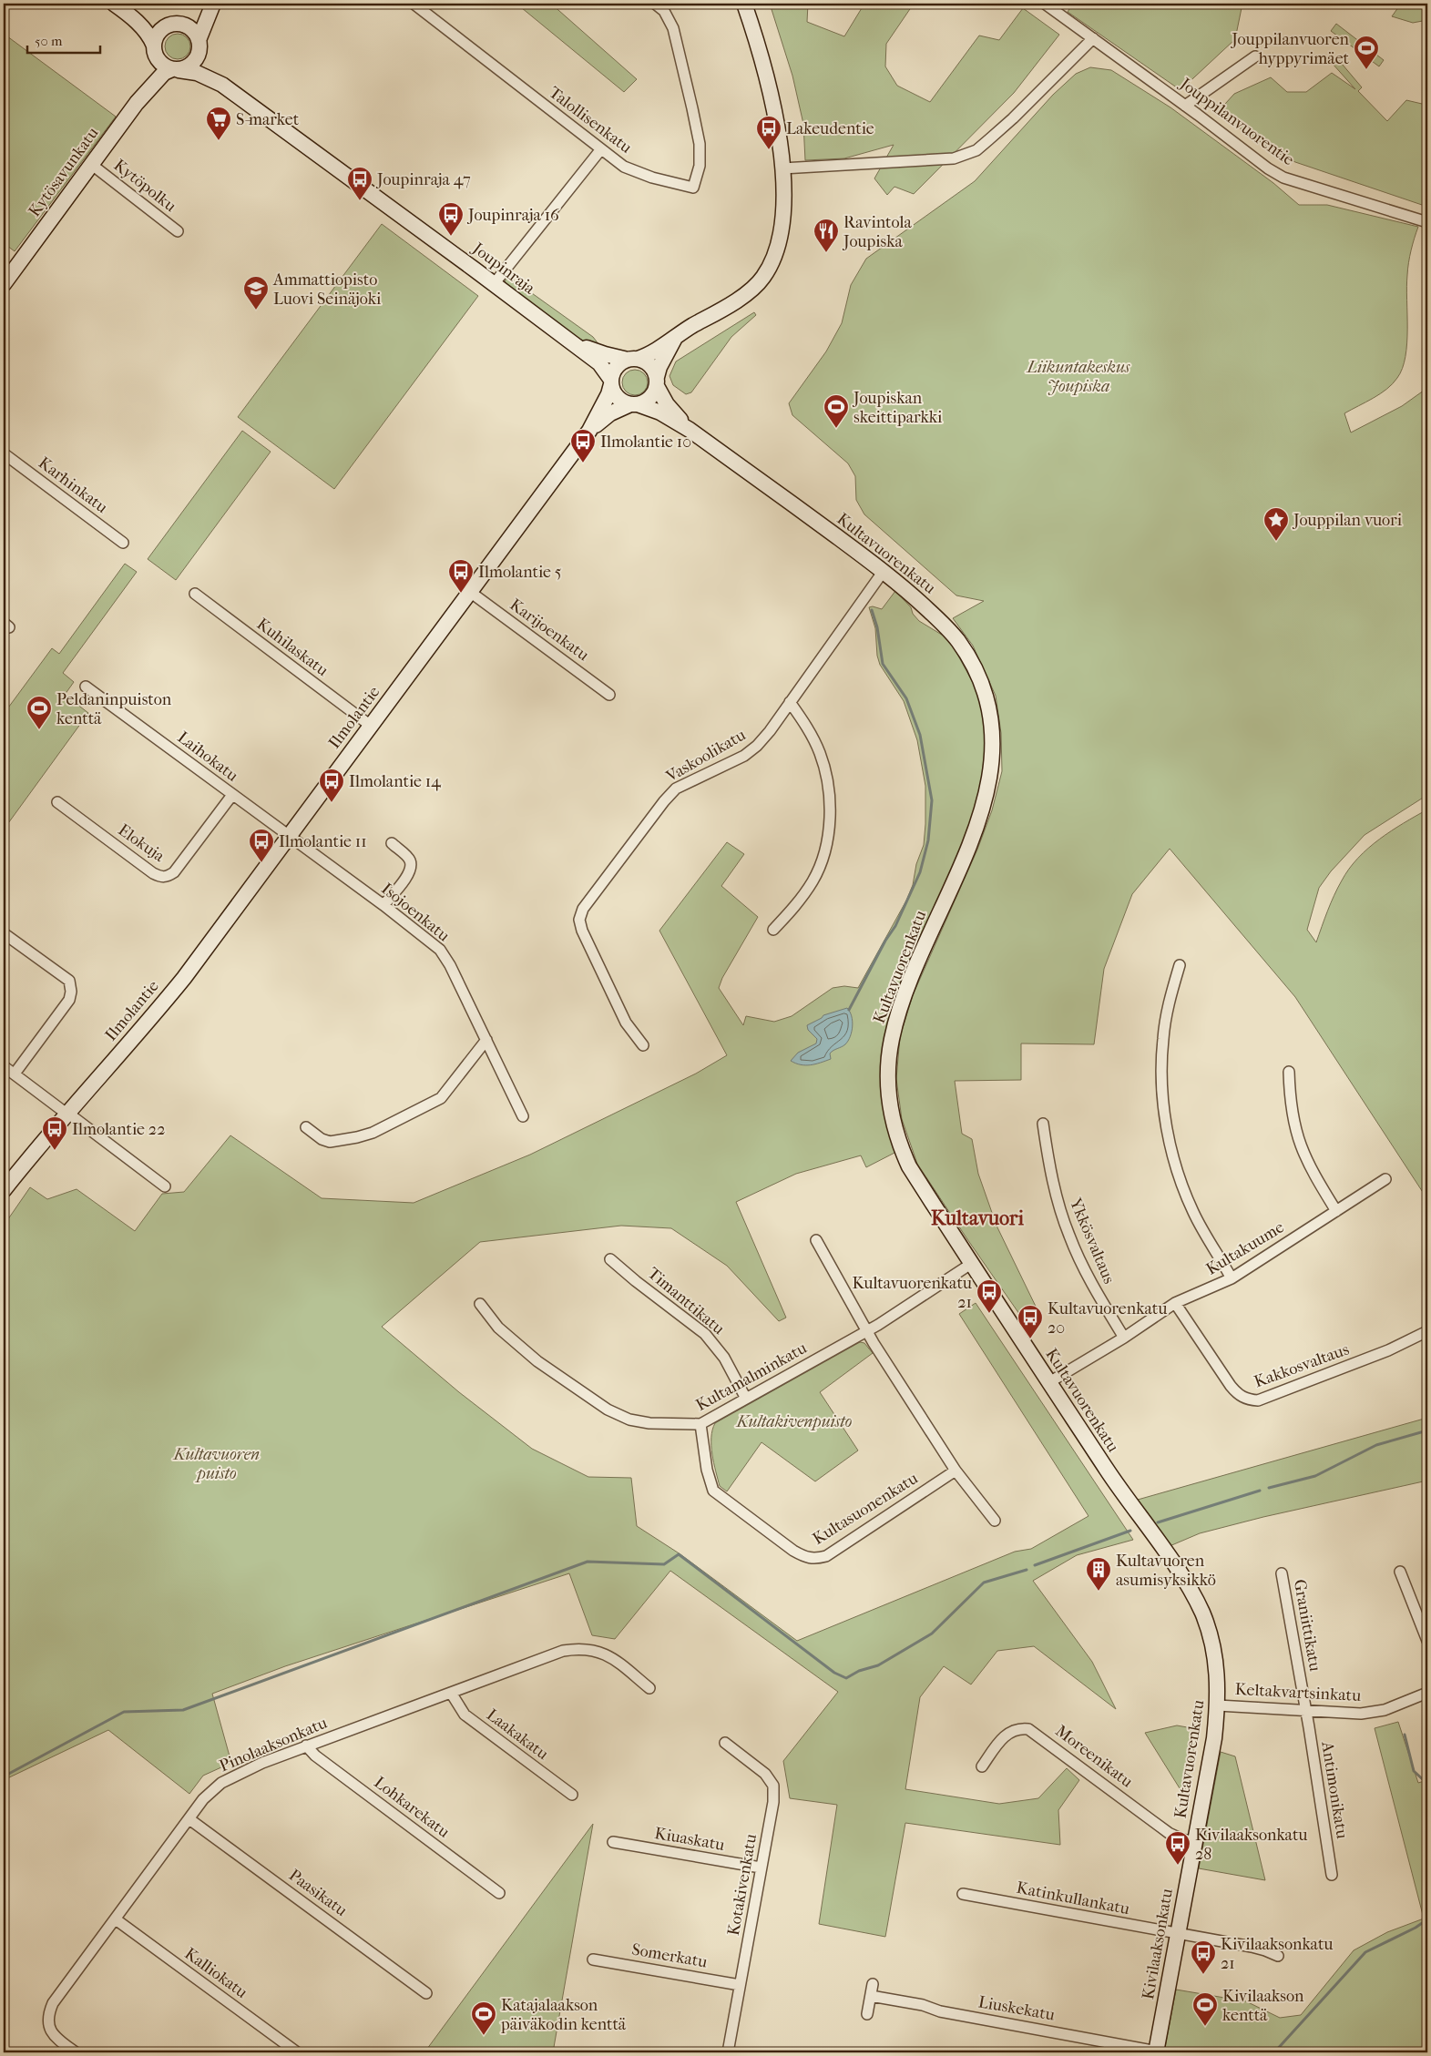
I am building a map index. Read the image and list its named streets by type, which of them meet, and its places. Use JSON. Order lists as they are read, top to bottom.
{
  "streets": {
    "street": [
      "Talollisenkatu",
      "Jouppilanvuorentie",
      "Kytösavunkatu",
      "Kytöpolku",
      "Joupinraja",
      "Karhinkatu",
      "Kultavuorenkatu",
      "Karijoenkatu",
      "Kuhilaskatu",
      "Ilmolantie",
      "Vaskoolikatu",
      "Laihokatu",
      "Elokuja",
      "Isojoenkatu",
      "Ykkösvaltaus",
      "Kultakuume",
      "Timanttikatu",
      "Kakkosvaltaus",
      "Kultamalminkatu",
      "Kultasuonenkatu",
      "Graniittikatu",
      "Keltakvartsinkatu",
      "Laakakatu",
      "Pinolaaksonkatu",
      "Moreenikatu",
      "Antimonikatu",
      "Lohkarekatu",
      "Kiuaskatu",
      "Kotakivenkatu",
      "Paasikatu",
      "Katinkullankatu",
      "Kivilaaksonkatu",
      "Somerkatu",
      "Kalliokatu",
      "Liuskekatu"
    ]
  },
  "crossings": [
    ["Kytösavunkatu", "Kytöpolku"],
    ["Kytösavunkatu", "Joupinraja"],
    ["Joupinraja", "Kultavuorenkatu"],
    ["Joupinraja", "Ilmolantie"],
    ["Kultavuorenkatu", "Ilmolantie"],
    ["Kultavuorenkatu", "Vaskoolikatu"],
    ["Kultavuorenkatu", "Kultakuume"],
    ["Kultavuorenkatu", "Kultamalminkatu"],
    ["Kultavuorenkatu", "Keltakvartsinkatu"],
    ["Kultavuorenkatu", "Moreenikatu"],
    ["Kultavuorenkatu", "Kivilaaksonkatu"],
    ["Karijoenkatu", "Ilmolantie"],
    ["Kuhilaskatu", "Ilmolantie"],
    ["Ilmolantie", "Laihokatu"],
    ["Ilmolantie", "Isojoenkatu"],
    ["Laihokatu", "Elokuja"],
    ["Laihokatu", "Isojoenkatu"],
    ["Ykkösvaltaus", "Kultakuume"],
    ["Kultakuume", "Kakkosvaltaus"],
    ["Timanttikatu", "Kultamalminkatu"],
    ["Kultamalminkatu", "Kultasuonenkatu"],
    ["Graniittikatu", "Keltakvartsinkatu"],
    ["Graniittikatu", "Antimonikatu"],
    ["Keltakvartsinkatu", "Antimonikatu"],
    ["Laakakatu", "Pinolaaksonkatu"],
    ["Pinolaaksonkatu", "Lohkarekatu"],
    ["Pinolaaksonkatu", "Paasikatu"],
    ["Pinolaaksonkatu", "Kalliokatu"],
    ["Moreenikatu", "Kivilaaksonkatu"],
    ["Kiuaskatu", "Kotakivenkatu"],
    ["Kotakivenkatu", "Somerkatu"],
    ["Katinkullankatu", "Kivilaaksonkatu"],
    ["Kivilaaksonkatu", "Liuskekatu"]
  ],
  "districts": ["Kultavuori"],
  "parks": ["Liikuntakeskus Joupiska", "Kultakivenpuisto", "Kultavuoren puisto"],
  "places": {
    "sports": [
      "Jouppilanvuoren hyppyrimäet",
      "Joupiskan skeittiparkki",
      "Peldaninpuiston kenttä",
      "Kivilaakson kenttä",
      "Katajalaakson päiväkodin kenttä"
    ],
    "supermarket": ["S-market"],
    "bus stop": [
      "Lakeudentie",
      "Joupinraja 47",
      "Joupinraja 16",
      "Ilmolantie 10",
      "Ilmolantie 5",
      "Ilmolantie 14",
      "Ilmolantie 11",
      "Ilmolantie 22",
      "Kultavuorenkatu 21",
      "Kultavuorenkatu 20",
      "Kivilaaksonkatu 28",
      "Kivilaaksonkatu 21"
    ],
    "restaurant": ["Ravintola Joupiska"],
    "school or university": ["Ammattiopisto Luovi Seinäjoki"],
    "place": ["Jouppilan vuori"],
    "building": ["Kultavuoren asumisyksikkö"]
  },
  "scale_bar": "50 m"
}
